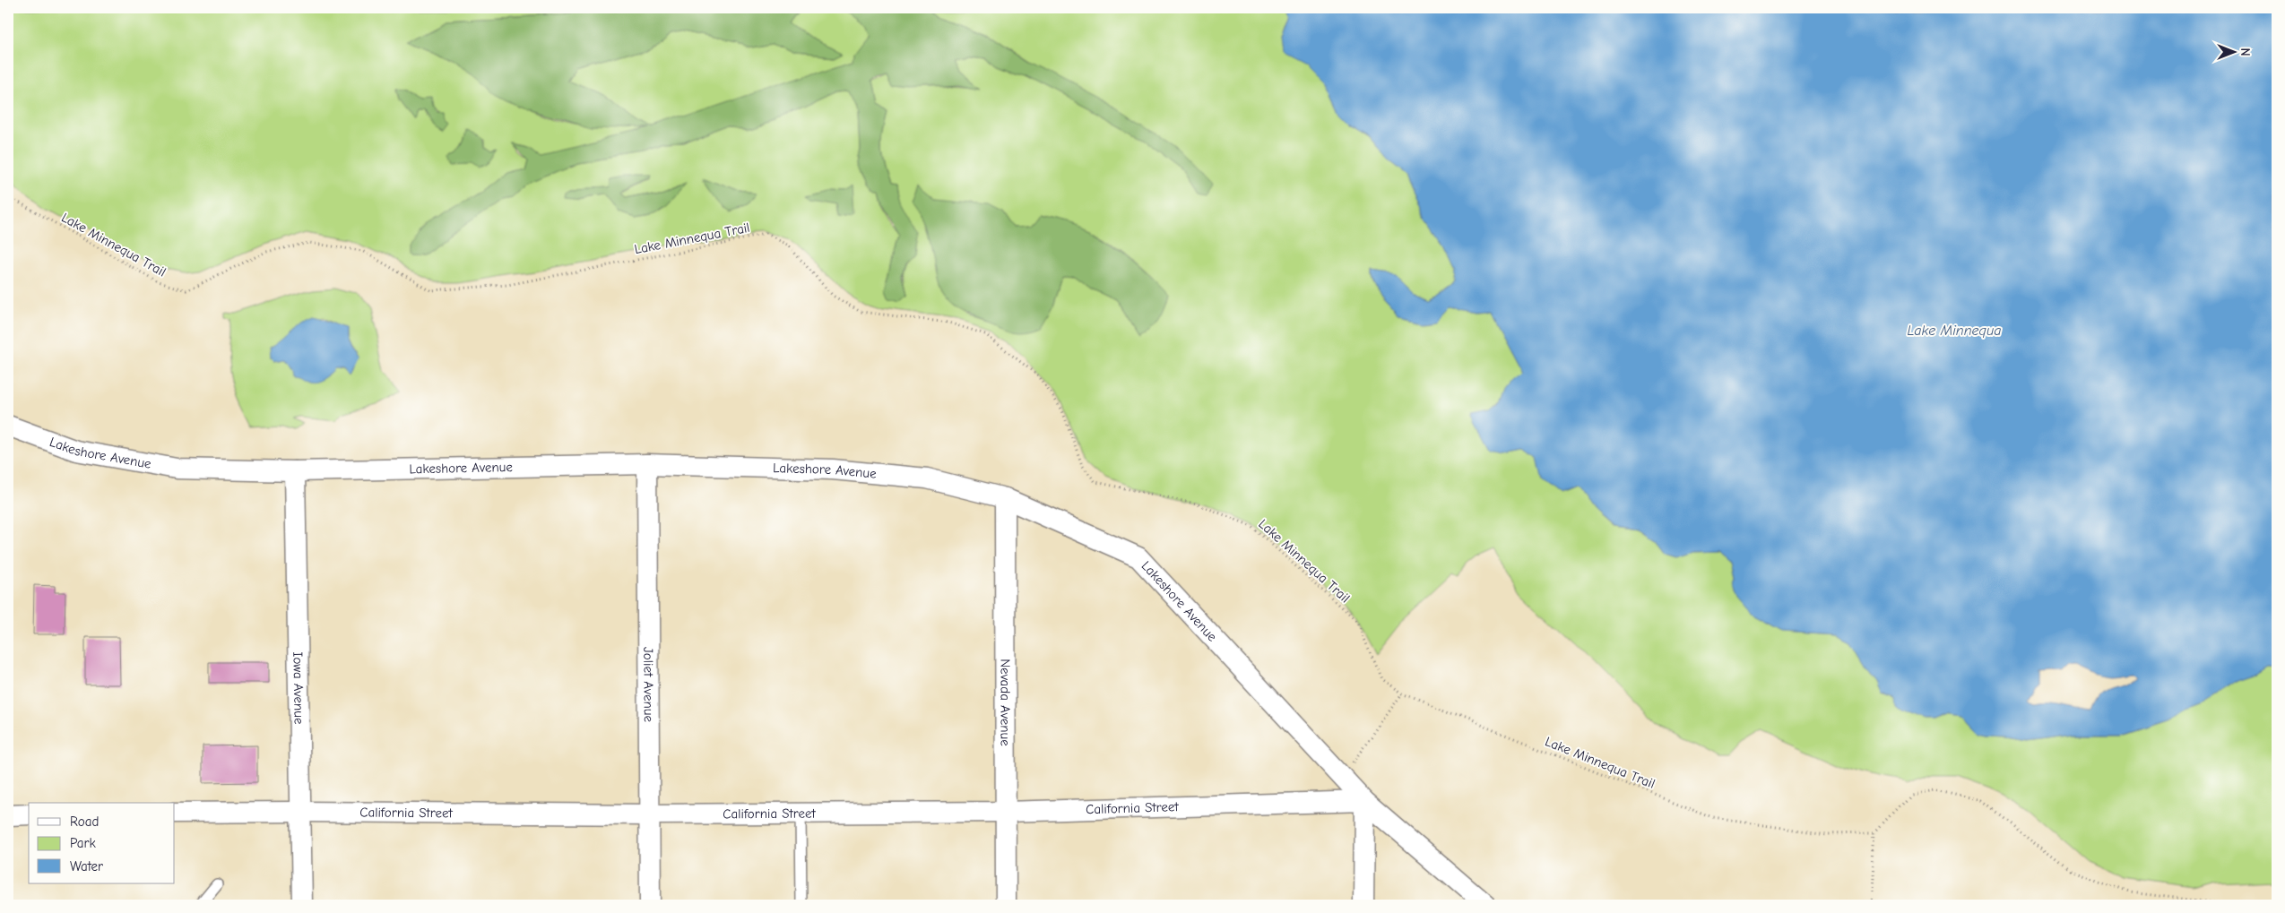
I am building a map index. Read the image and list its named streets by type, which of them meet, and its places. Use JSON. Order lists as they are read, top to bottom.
{
  "streets": {
    "street": [
      "Lakeshore Avenue",
      "Joliet Avenue",
      "Iowa Avenue",
      "Nevada Avenue",
      "California Street"
    ],
    "path": ["Lake Minnequa Trail"]
  },
  "crossings": [
    ["Lakeshore Avenue", "Joliet Avenue"],
    ["Lakeshore Avenue", "Iowa Avenue"],
    ["Lakeshore Avenue", "Nevada Avenue"],
    ["Lakeshore Avenue", "California Street"],
    ["Joliet Avenue", "California Street"],
    ["Iowa Avenue", "California Street"],
    ["Nevada Avenue", "California Street"]
  ],
  "water": ["Lake Minnequa"],
  "legend": ["Road", "Park", "Water"],
  "north": "right"
}
